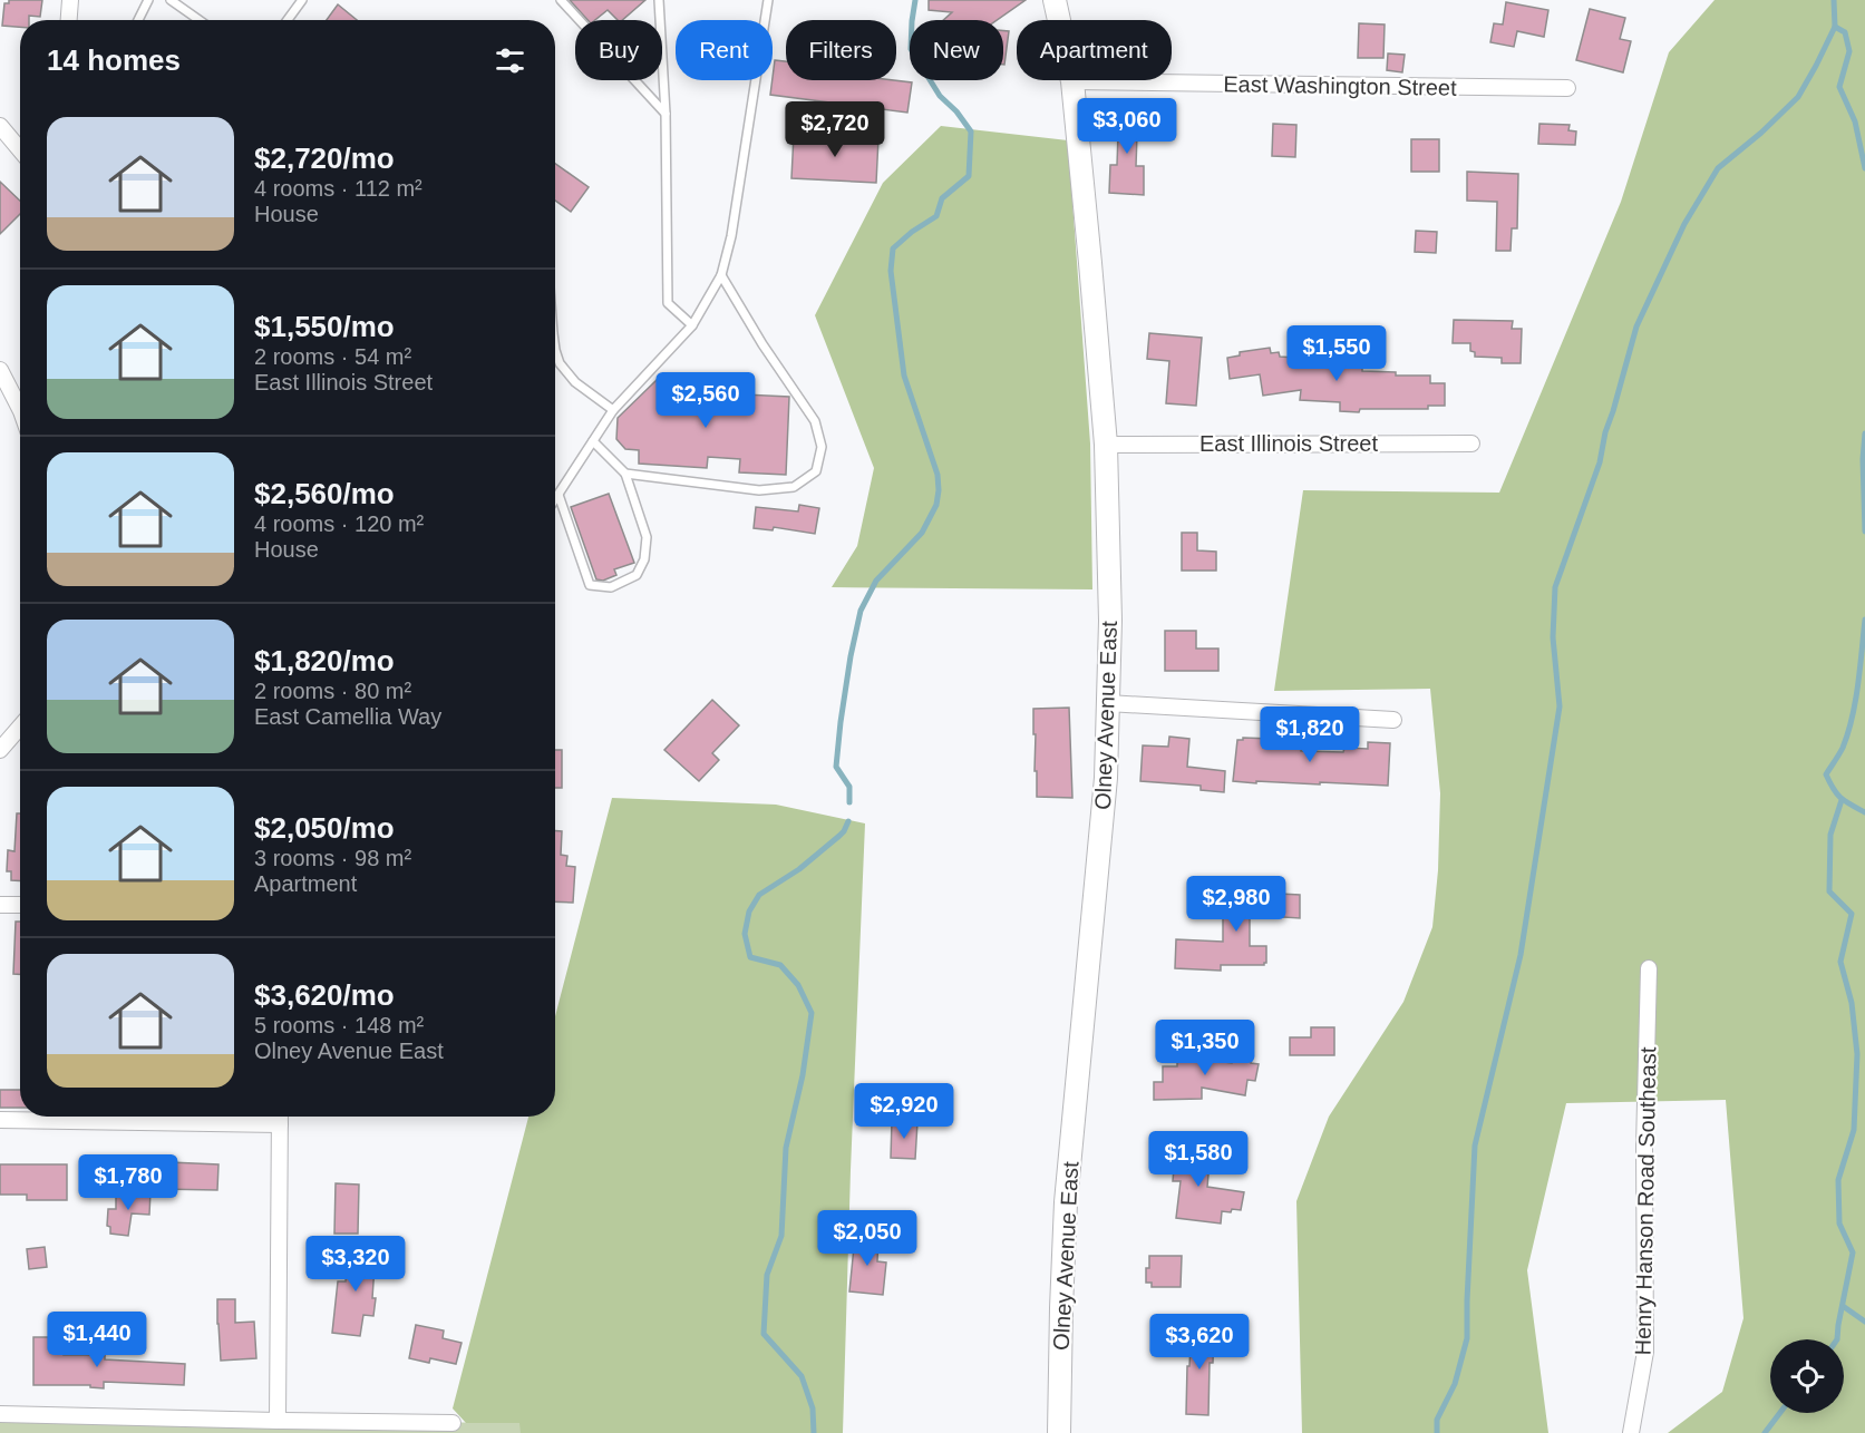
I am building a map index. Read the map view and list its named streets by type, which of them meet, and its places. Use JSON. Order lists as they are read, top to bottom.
{
  "streets": {
    "main road": ["Olney Avenue East"],
    "street": ["East Washington Street", "East Illinois Street", "Henry Hanson Road Southeast"]
  },
  "crossings": [
    ["East Washington Street", "Olney Avenue East"],
    ["East Illinois Street", "Olney Avenue East"]
  ],
  "page": {
    "chip": [
      "Buy",
      "Rent",
      "Filters",
      "New",
      "Apartment"
    ],
    "heading": "14 homes",
    "price": [
      "$3,060",
      "$2,720",
      "$1,550",
      "$2,560",
      "$1,820",
      "$2,980",
      "$1,350",
      "$2,920",
      "$1,580",
      "$1,780",
      "$2,050",
      "$3,320",
      "$1,440",
      "$3,620"
    ],
    "list": [
      {
        "name": "$2,720/mo",
        "note": "4 rooms · 112 m² · House"
      },
      {
        "name": "$1,550/mo",
        "note": "2 rooms · 54 m² · East Illinois Street"
      },
      {
        "name": "$2,560/mo",
        "note": "4 rooms · 120 m² · House"
      },
      {
        "name": "$1,820/mo",
        "note": "2 rooms · 80 m² · East Camellia Way"
      },
      {
        "name": "$2,050/mo",
        "note": "3 rooms · 98 m² · Apartment"
      },
      {
        "name": "$3,620/mo",
        "note": "5 rooms · 148 m² · Olney Avenue East"
      }
    ]
  }
}
